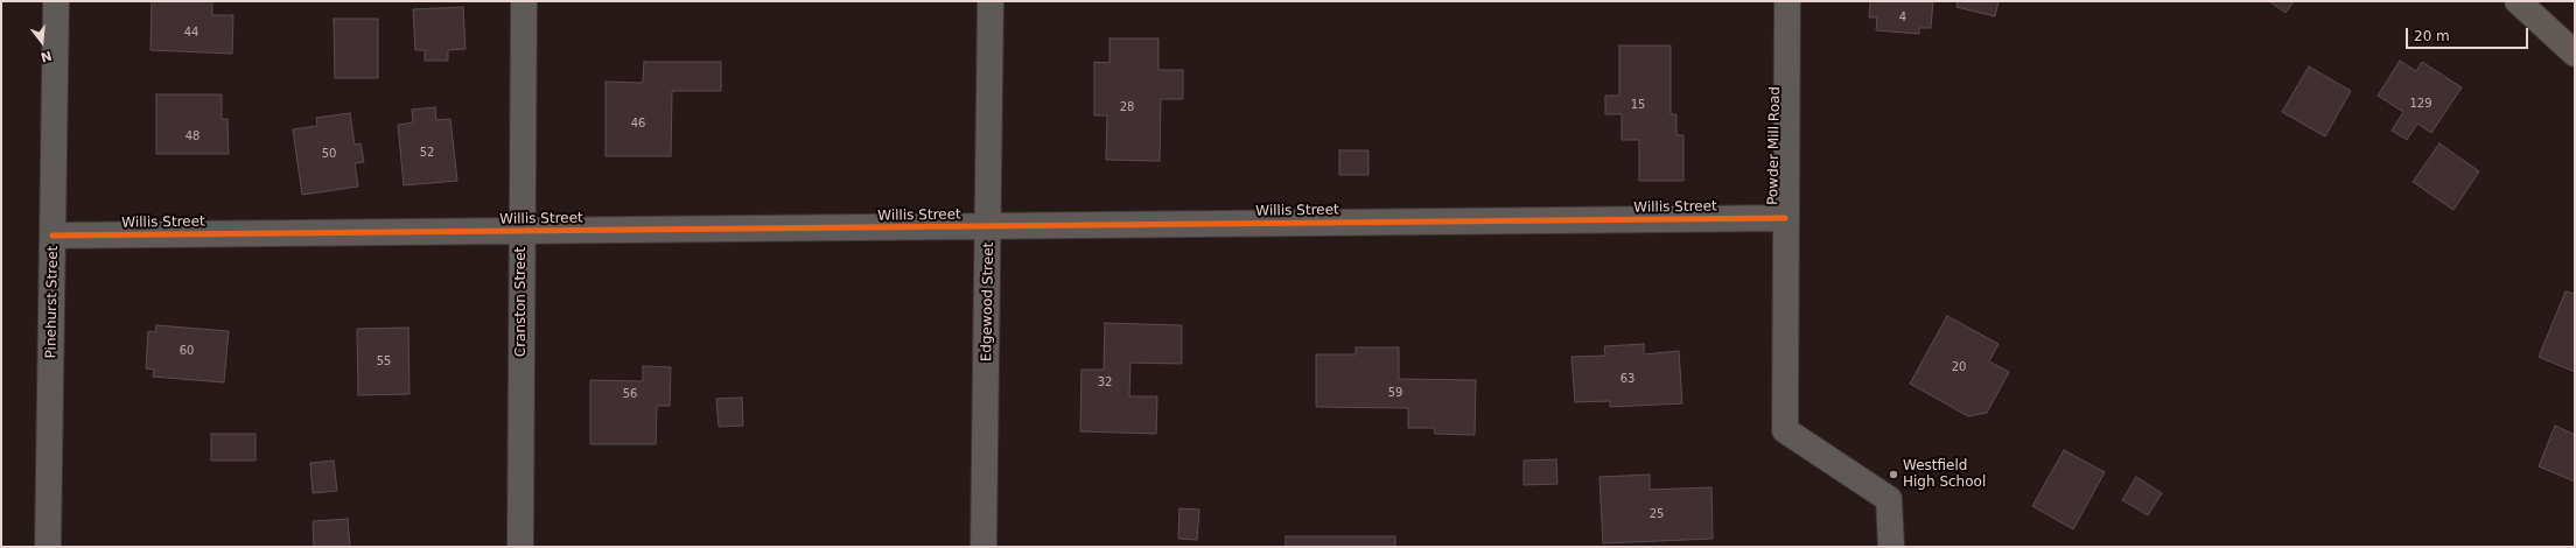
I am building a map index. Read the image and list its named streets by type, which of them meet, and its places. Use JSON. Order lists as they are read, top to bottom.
{
  "streets": {
    "street": [
      "Powder Mill Road",
      "Willis Street",
      "Pinehurst Street",
      "Cranston Street",
      "Edgewood Street"
    ]
  },
  "crossings": [
    ["Powder Mill Road", "Willis Street"],
    ["Willis Street", "Pinehurst Street"],
    ["Willis Street", "Cranston Street"],
    ["Willis Street", "Edgewood Street"]
  ],
  "places": ["Westfield High School"],
  "house_numbers": [
    "4",
    "44",
    "129",
    "15",
    "28",
    "46",
    "48",
    "52",
    "50",
    "60",
    "55",
    "20",
    "63",
    "32",
    "59",
    "56",
    "25"
  ],
  "scale_bar": "20 m",
  "north": "bottom"
}
